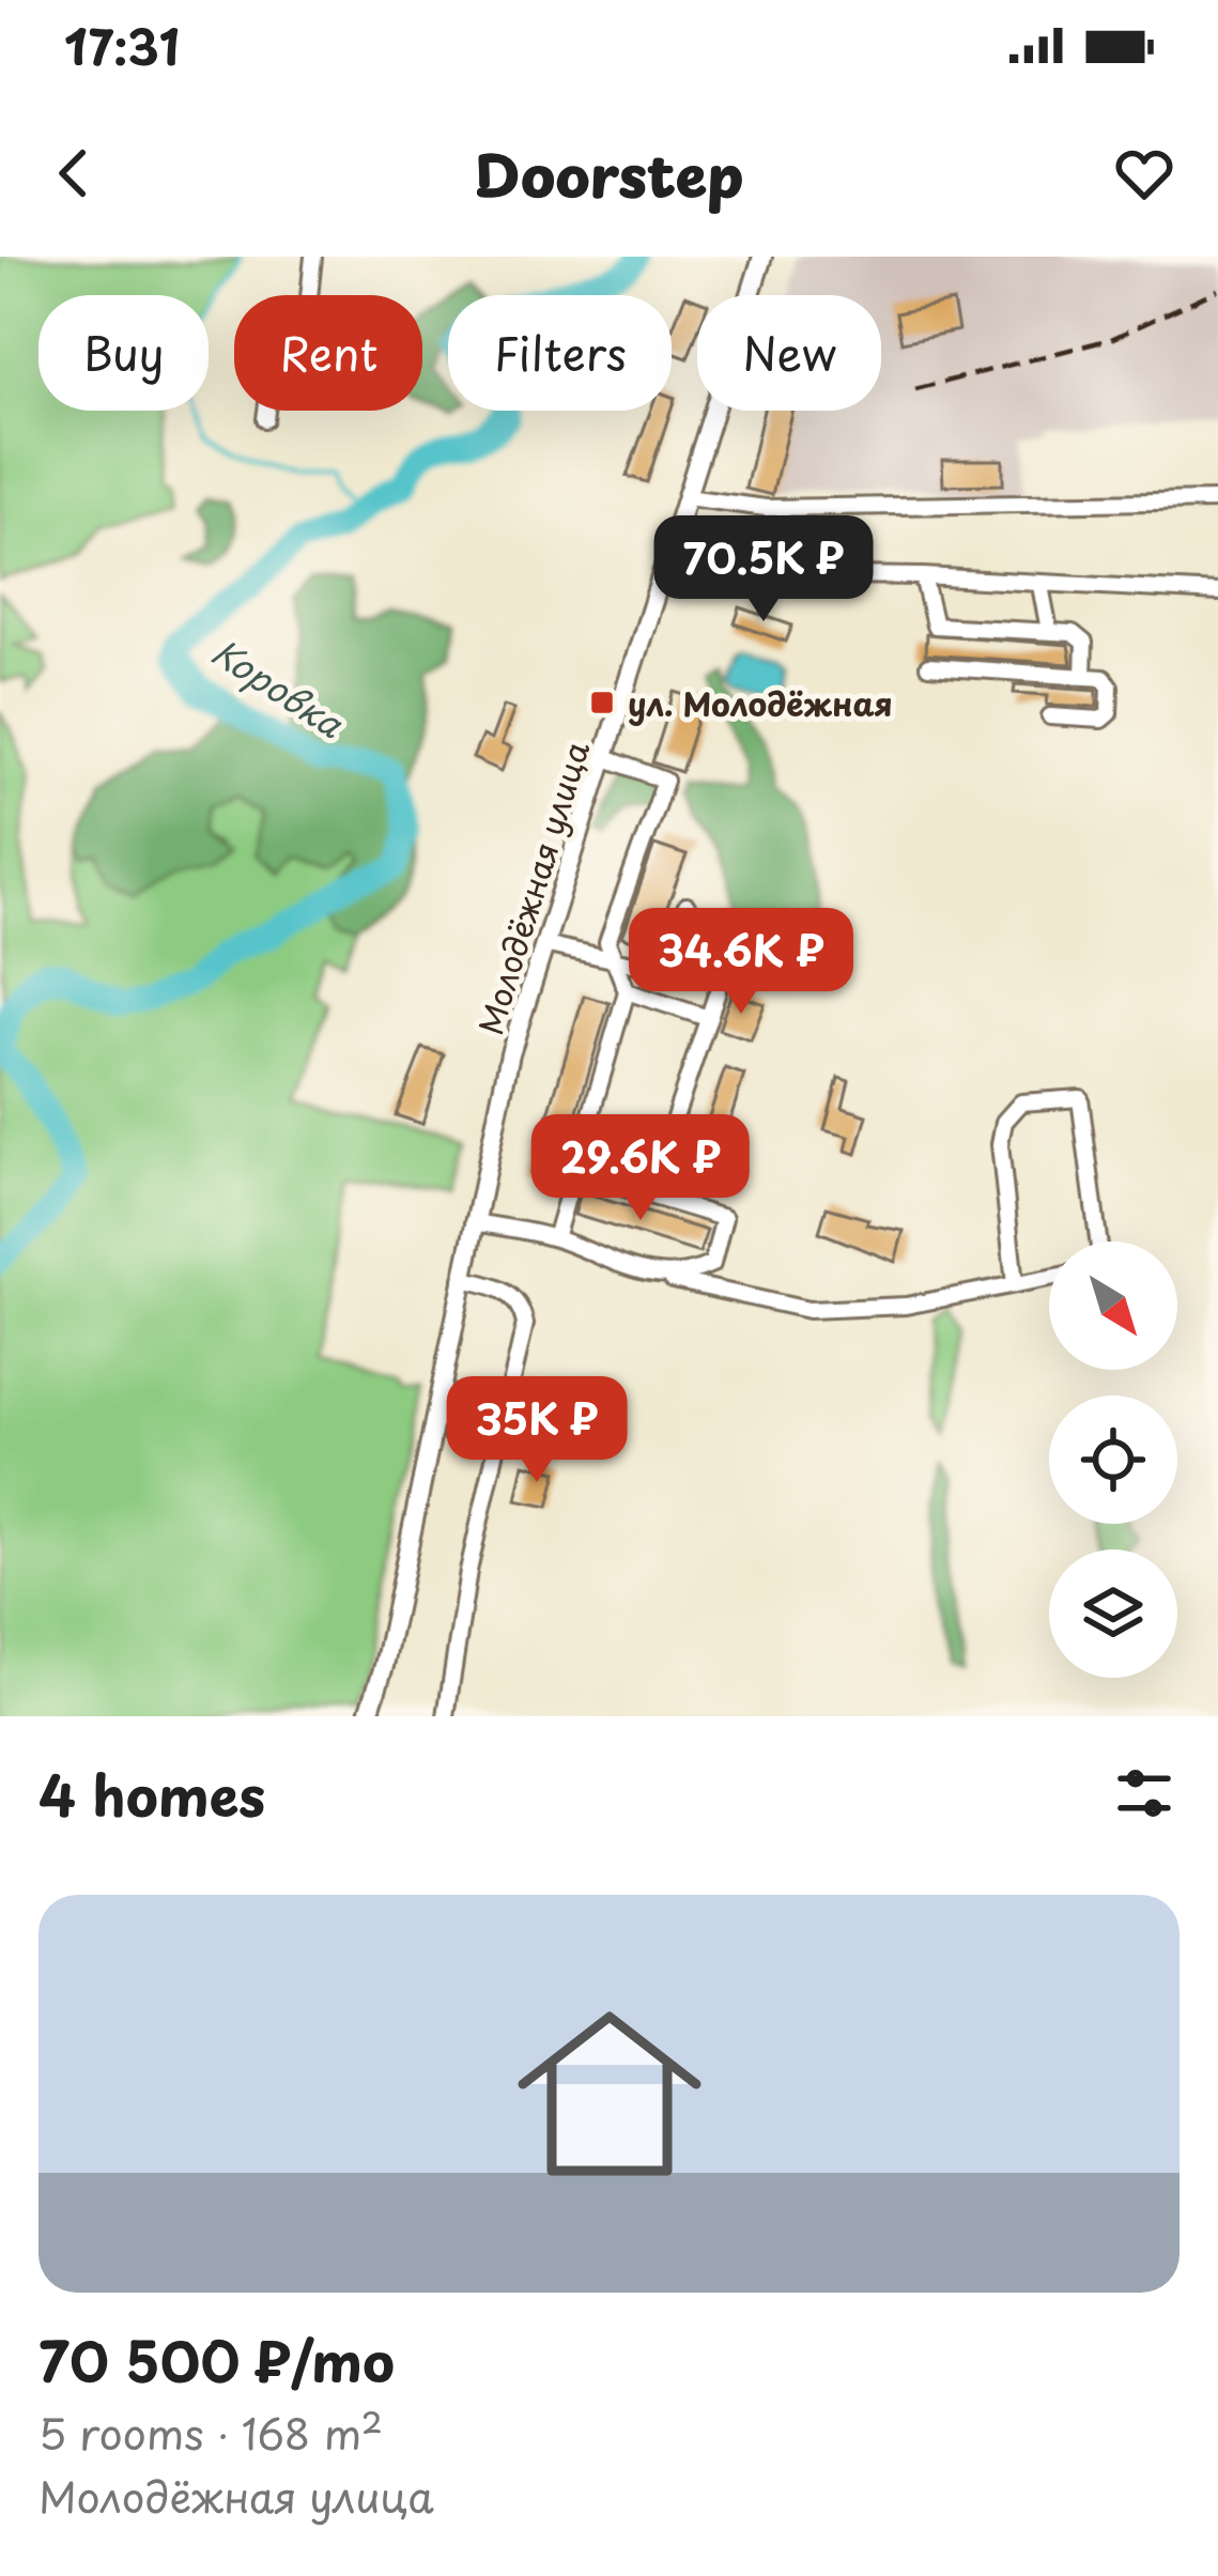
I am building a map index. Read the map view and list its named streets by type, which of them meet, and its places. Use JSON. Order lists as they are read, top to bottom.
{
  "streets": {
    "main road": ["Молодёжная улица"]
  },
  "water": ["Коровка"],
  "places": {
    "transit": ["ул. Молодёжная"]
  },
  "north": "bottom right",
  "page": {
    "status": "17:31",
    "header": "Doorstep",
    "chip": [
      "Buy",
      "Rent",
      "Filters",
      "New"
    ],
    "price": [
      "70.5K ₽",
      "34.6K ₽",
      "29.6K ₽",
      "35K ₽"
    ],
    "heading": "4 homes",
    "list": [
      {
        "name": "70 500 ₽/mo",
        "note": "5 rooms · 168 m² · Молодёжная улица"
      }
    ]
  }
}
